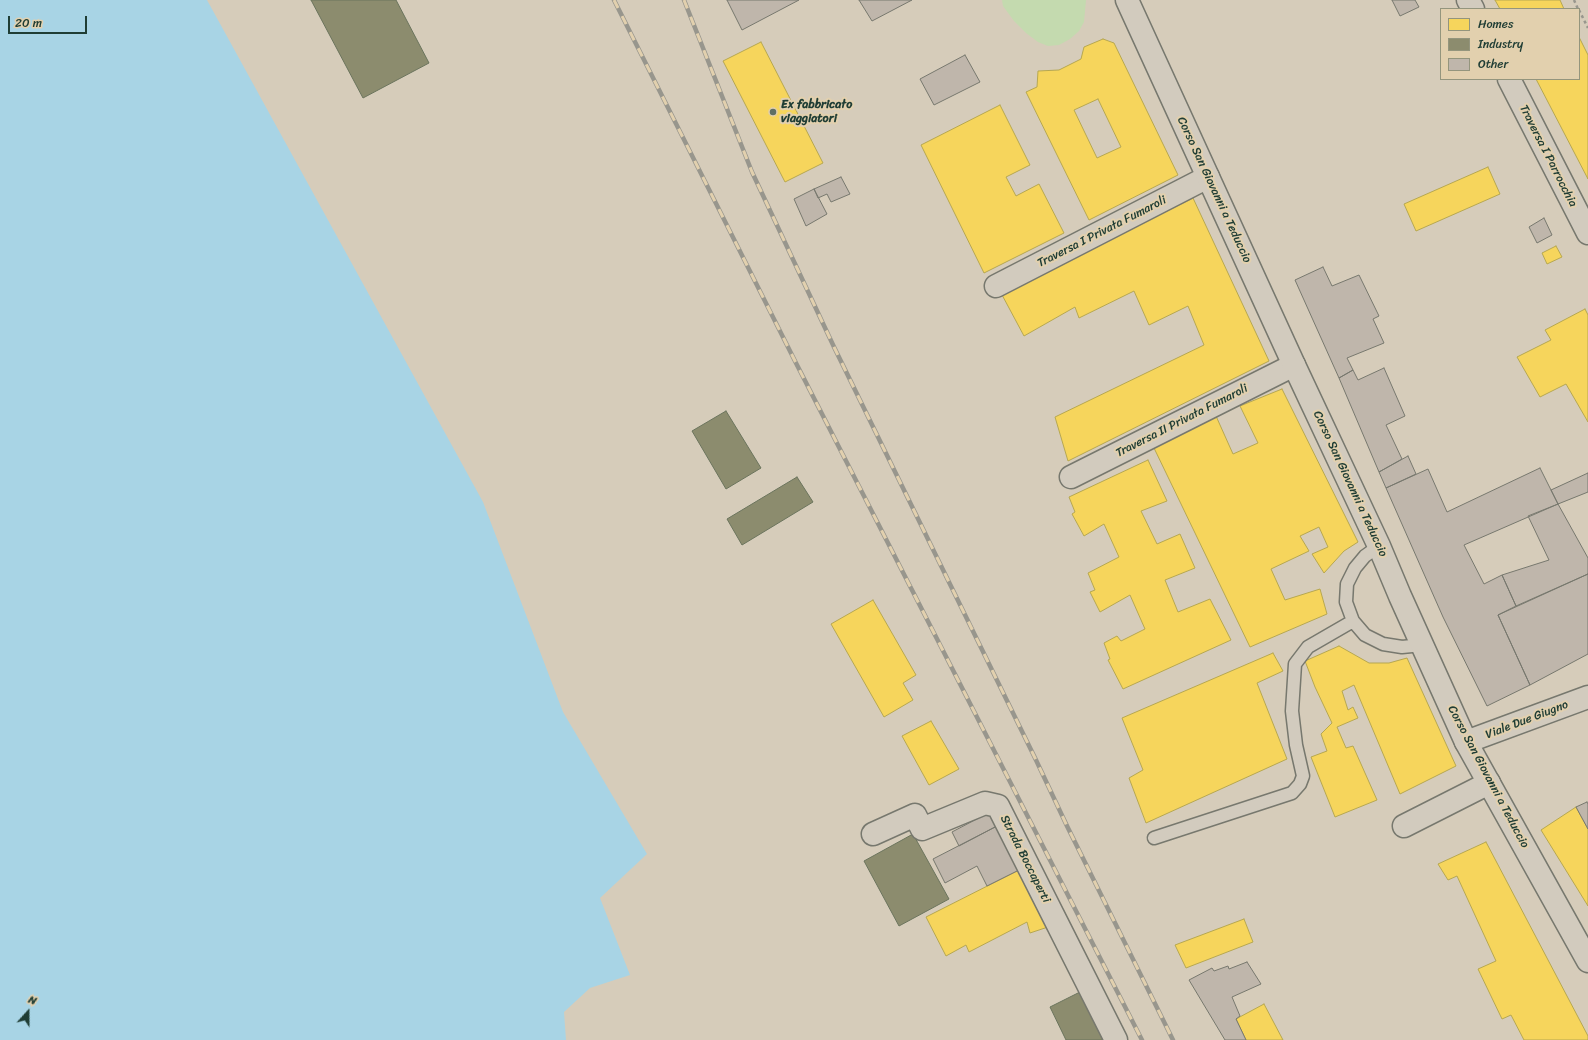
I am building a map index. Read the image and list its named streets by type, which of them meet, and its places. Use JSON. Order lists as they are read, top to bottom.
{
  "streets": {
    "street": [
      "Traversa I Parrocchia",
      "Corso San Giovanni a Teduccio",
      "Traversa I Privata Fumaroli",
      "Traversa II Privata Fumaroli",
      "Viale Due Giugno",
      "Strada Boccaperti"
    ]
  },
  "crossings": [
    ["Corso San Giovanni a Teduccio", "Traversa I Privata Fumaroli"],
    ["Corso San Giovanni a Teduccio", "Traversa II Privata Fumaroli"],
    ["Corso San Giovanni a Teduccio", "Viale Due Giugno"]
  ],
  "places": ["Ex fabbricato viaggiatori"],
  "legend": ["Homes", "Industry", "Other"],
  "scale_bar": "20 m",
  "north": "top"
}
